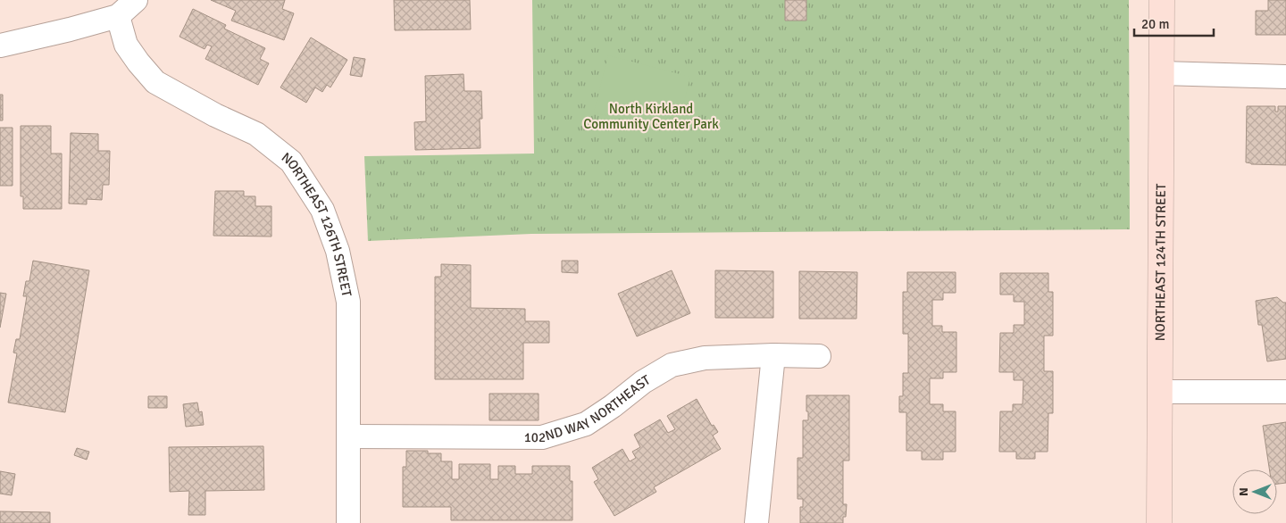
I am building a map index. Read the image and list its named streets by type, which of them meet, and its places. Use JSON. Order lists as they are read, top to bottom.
{
  "streets": {
    "main road": ["NORTHEAST 124TH STREET"],
    "street": ["NORTHEAST 126TH STREET", "102ND WAY NORTHEAST"]
  },
  "crossings": [
    ["NORTHEAST 126TH STREET", "102ND WAY NORTHEAST"]
  ],
  "parks": ["North Kirkland Community Center Park"],
  "scale_bar": "20 m",
  "north": "left"
}
